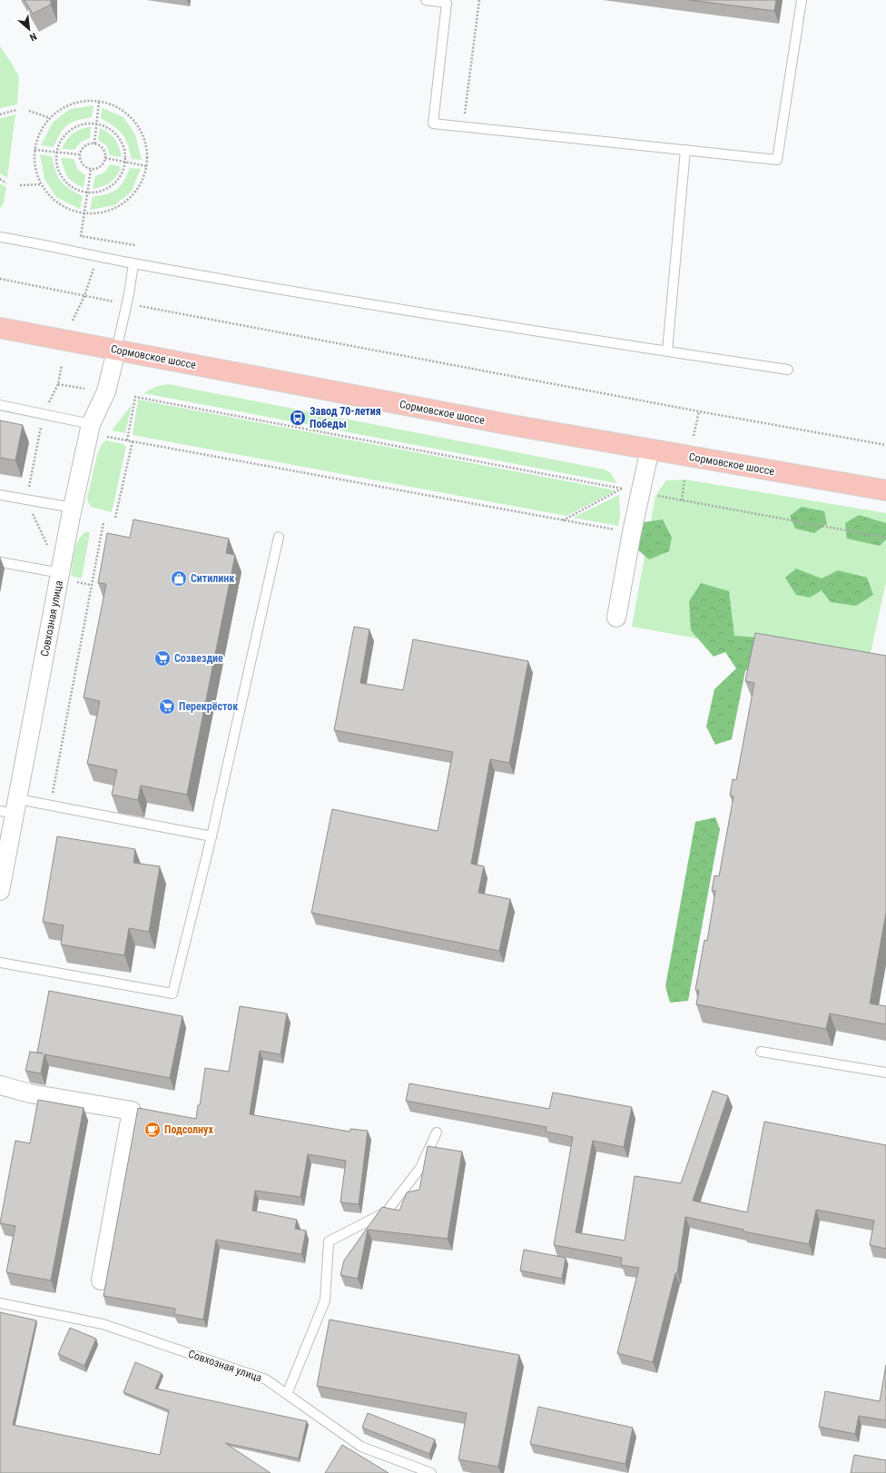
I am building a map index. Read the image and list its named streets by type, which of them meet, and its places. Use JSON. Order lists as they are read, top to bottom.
{
  "streets": {
    "main road": ["Сормовское шоссе"],
    "street": ["Совхозная улица"]
  },
  "crossings": [
    ["Сормовское шоссе", "Совхозная улица"]
  ],
  "places": {
    "bus stop": ["Завод 70-летия Победы"],
    "shop": ["Ситилинк"],
    "supermarket": ["Созвездие", "Перекрёсток"],
    "cafe": ["Подсолнух"]
  },
  "north": "bottom right"
}
